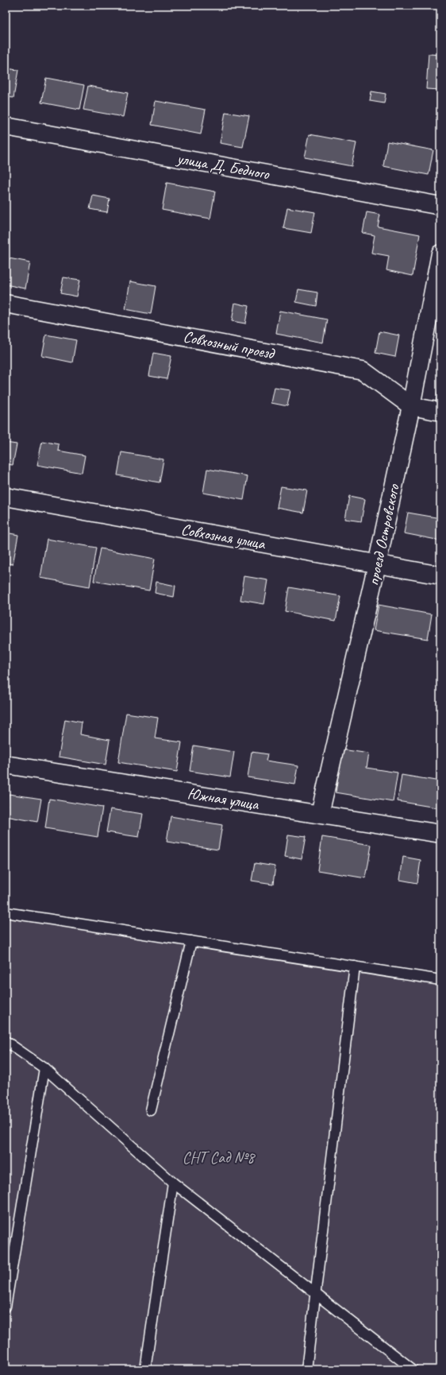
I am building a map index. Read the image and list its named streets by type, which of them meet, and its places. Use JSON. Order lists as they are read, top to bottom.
{
  "streets": {
    "street": [
      "улица Д. Бедного",
      "Совхозный проезд",
      "проезд Островского",
      "Совхозная улица",
      "Южная улица"
    ]
  },
  "crossings": [
    ["Совхозный проезд", "проезд Островского"],
    ["проезд Островского", "Совхозная улица"],
    ["проезд Островского", "Южная улица"]
  ],
  "parks": ["СНТ Сад №8"]
}
